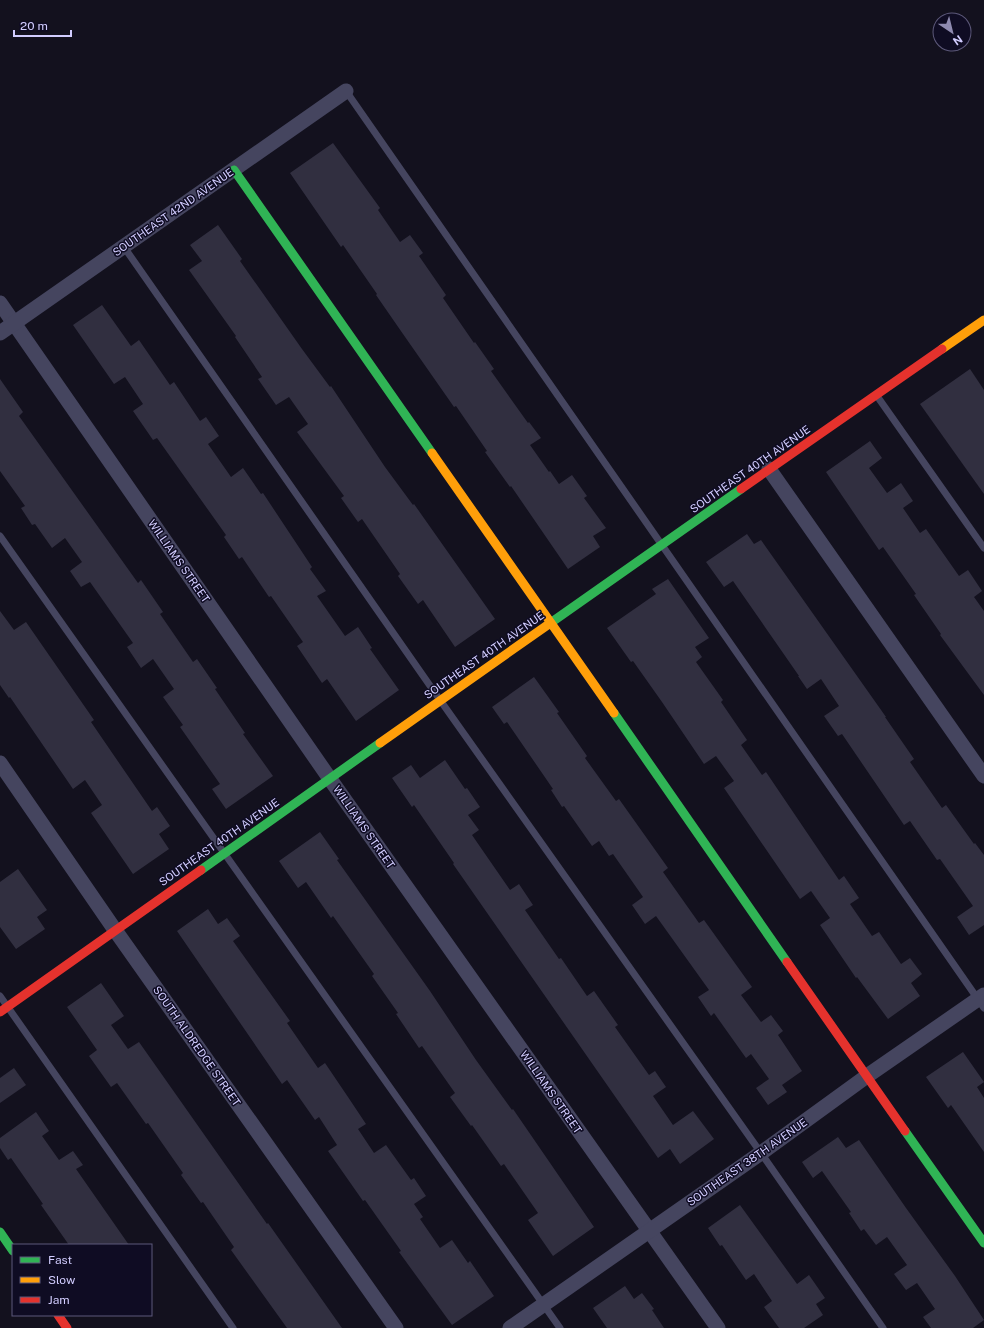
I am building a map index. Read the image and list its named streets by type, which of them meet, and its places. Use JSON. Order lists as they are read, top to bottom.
{
  "streets": {
    "street": [
      "SOUTHEAST 42ND AVENUE",
      "SOUTHEAST 40TH AVENUE",
      "WILLIAMS STREET",
      "SOUTH ALDREDGE STREET",
      "SOUTHEAST 38TH AVENUE"
    ]
  },
  "crossings": [
    ["SOUTHEAST 42ND AVENUE", "WILLIAMS STREET"],
    ["SOUTHEAST 40TH AVENUE", "WILLIAMS STREET"],
    ["SOUTHEAST 40TH AVENUE", "SOUTH ALDREDGE STREET"],
    ["WILLIAMS STREET", "SOUTHEAST 38TH AVENUE"]
  ],
  "legend": ["Fast", "Slow", "Jam"],
  "scale_bar": "20 m",
  "north": "bottom right"
}
